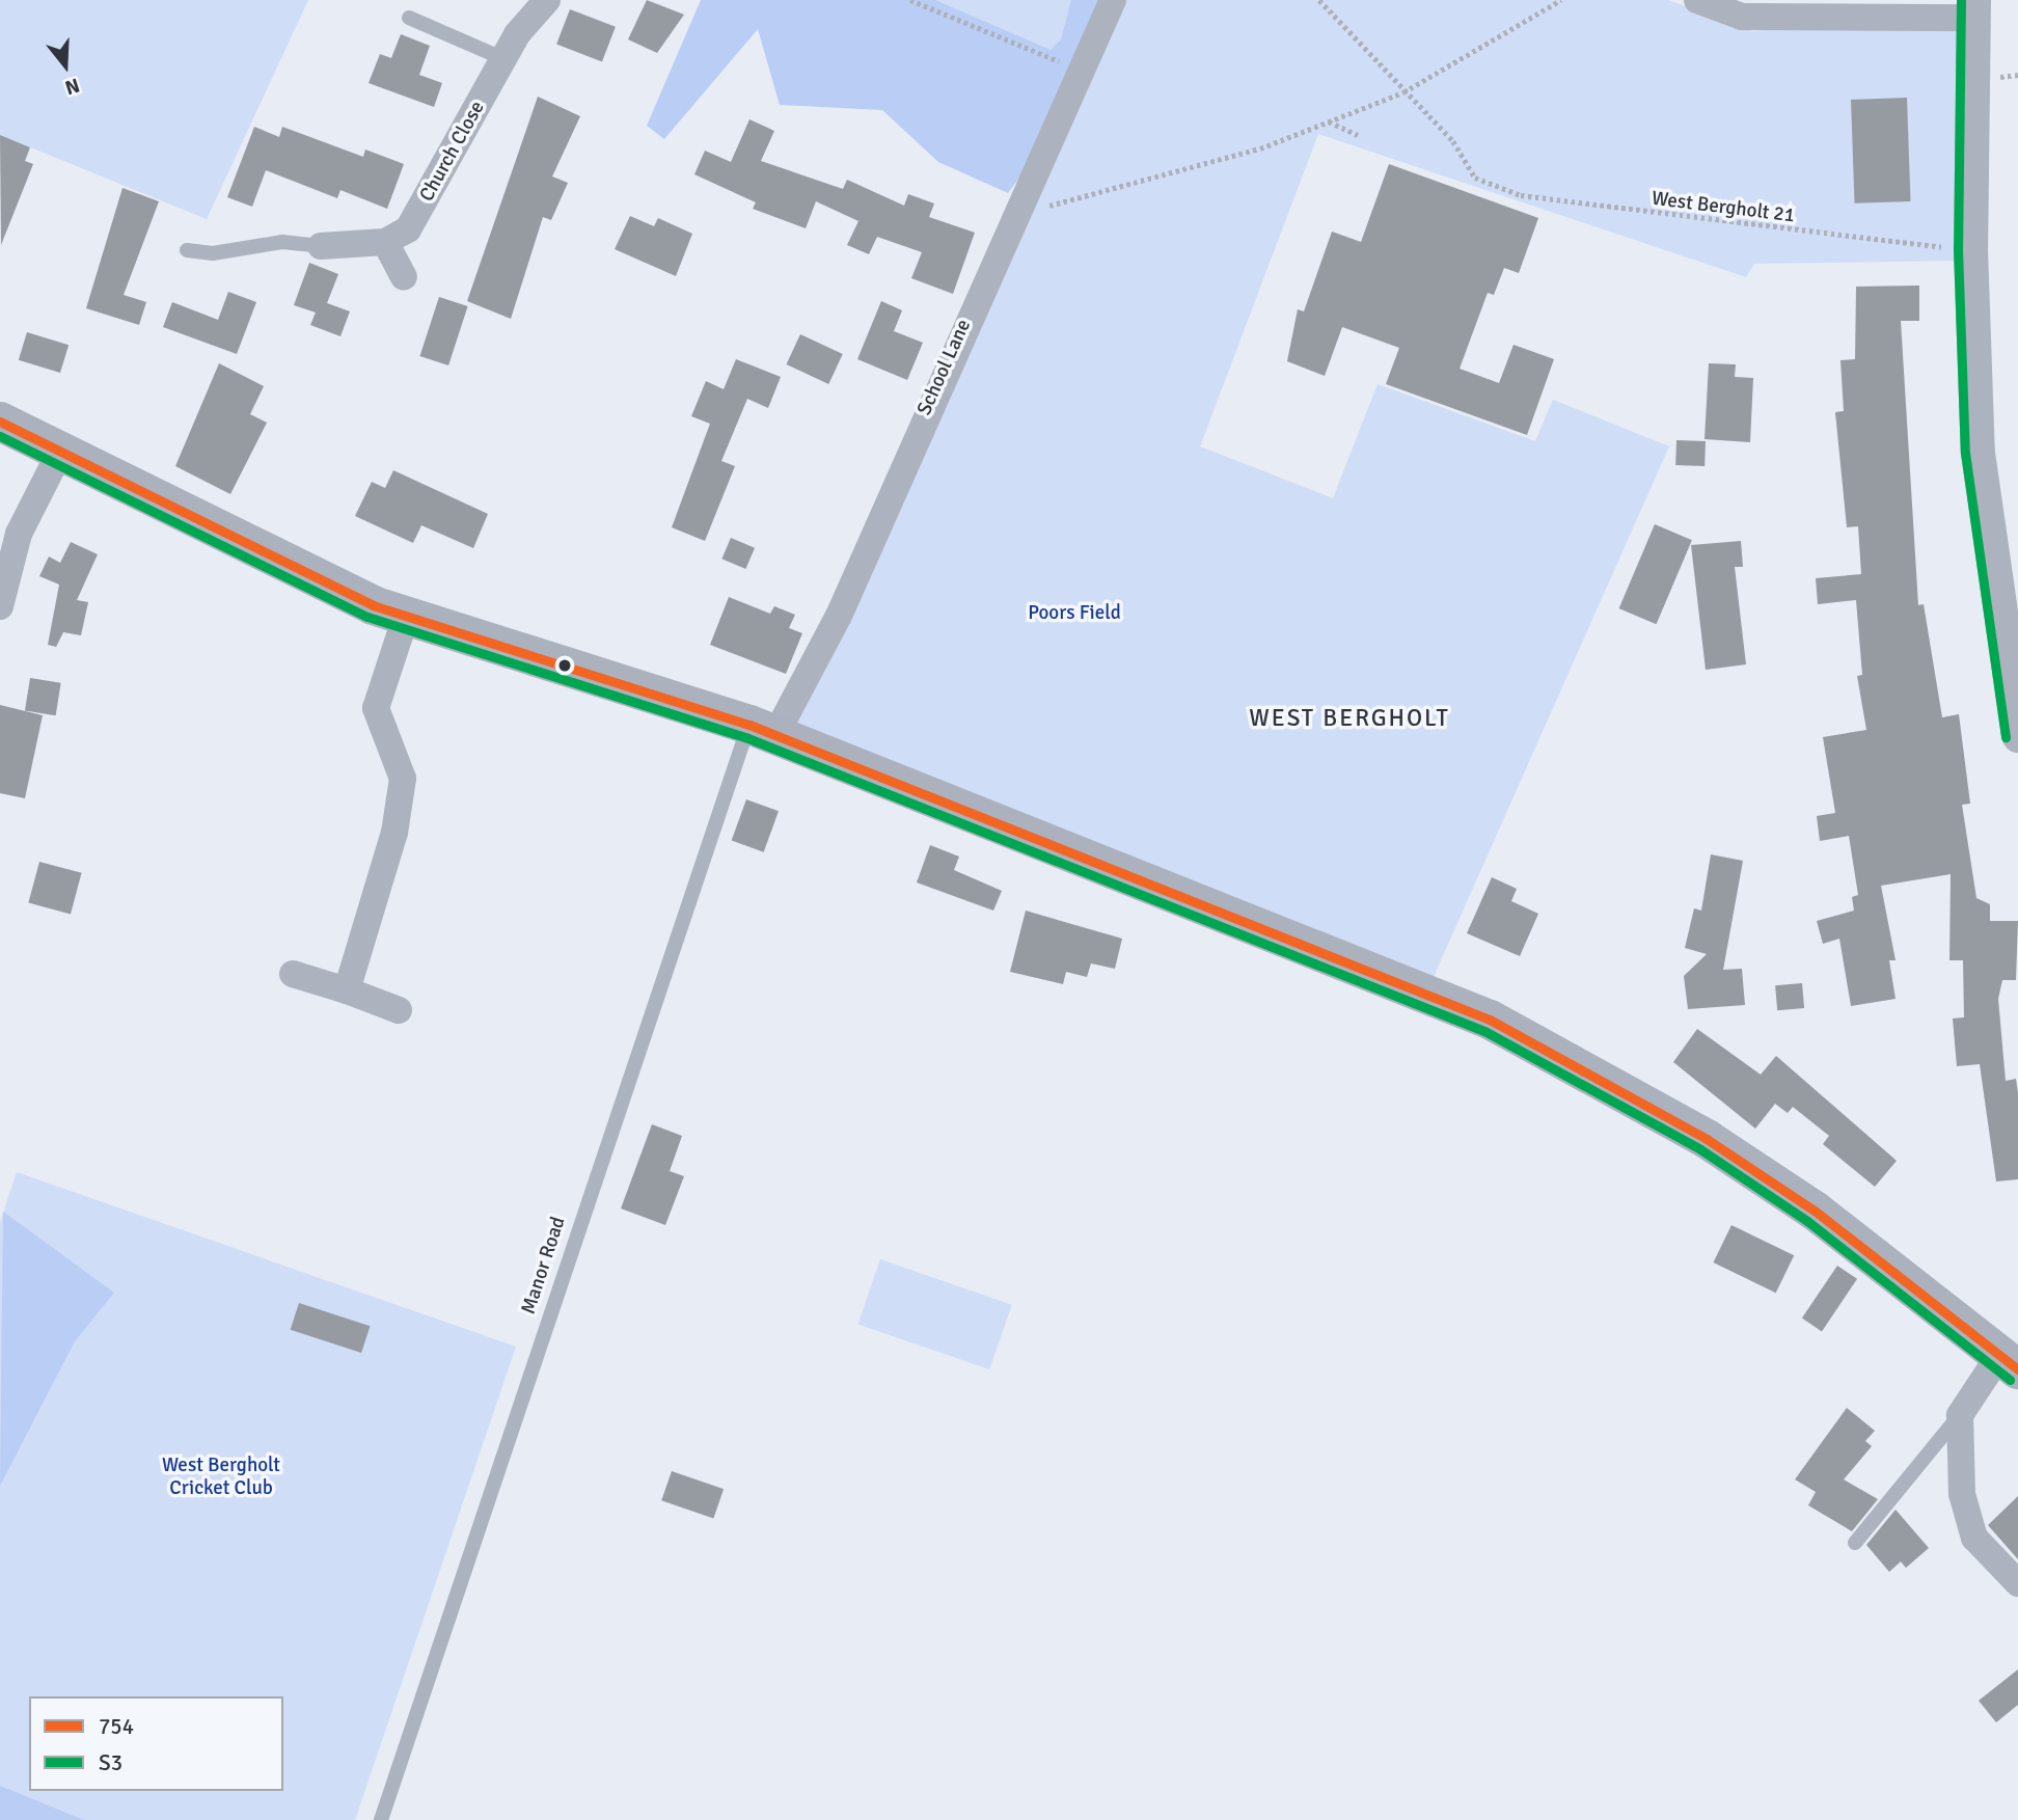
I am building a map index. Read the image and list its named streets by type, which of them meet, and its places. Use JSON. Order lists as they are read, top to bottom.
{
  "streets": {
    "street": ["Church Close", "School Lane"],
    "lane": ["Manor Road"],
    "path": ["West Bergholt 21"]
  },
  "crossings": [
    ["School Lane", "Manor Road"]
  ],
  "districts": ["WEST BERGHOLT"],
  "parks": ["Poors Field", "West Bergholt Cricket Club"],
  "lines": ["transit line S3", "transit line 754"],
  "legend": ["754", "S3"],
  "north": "bottom"
}
